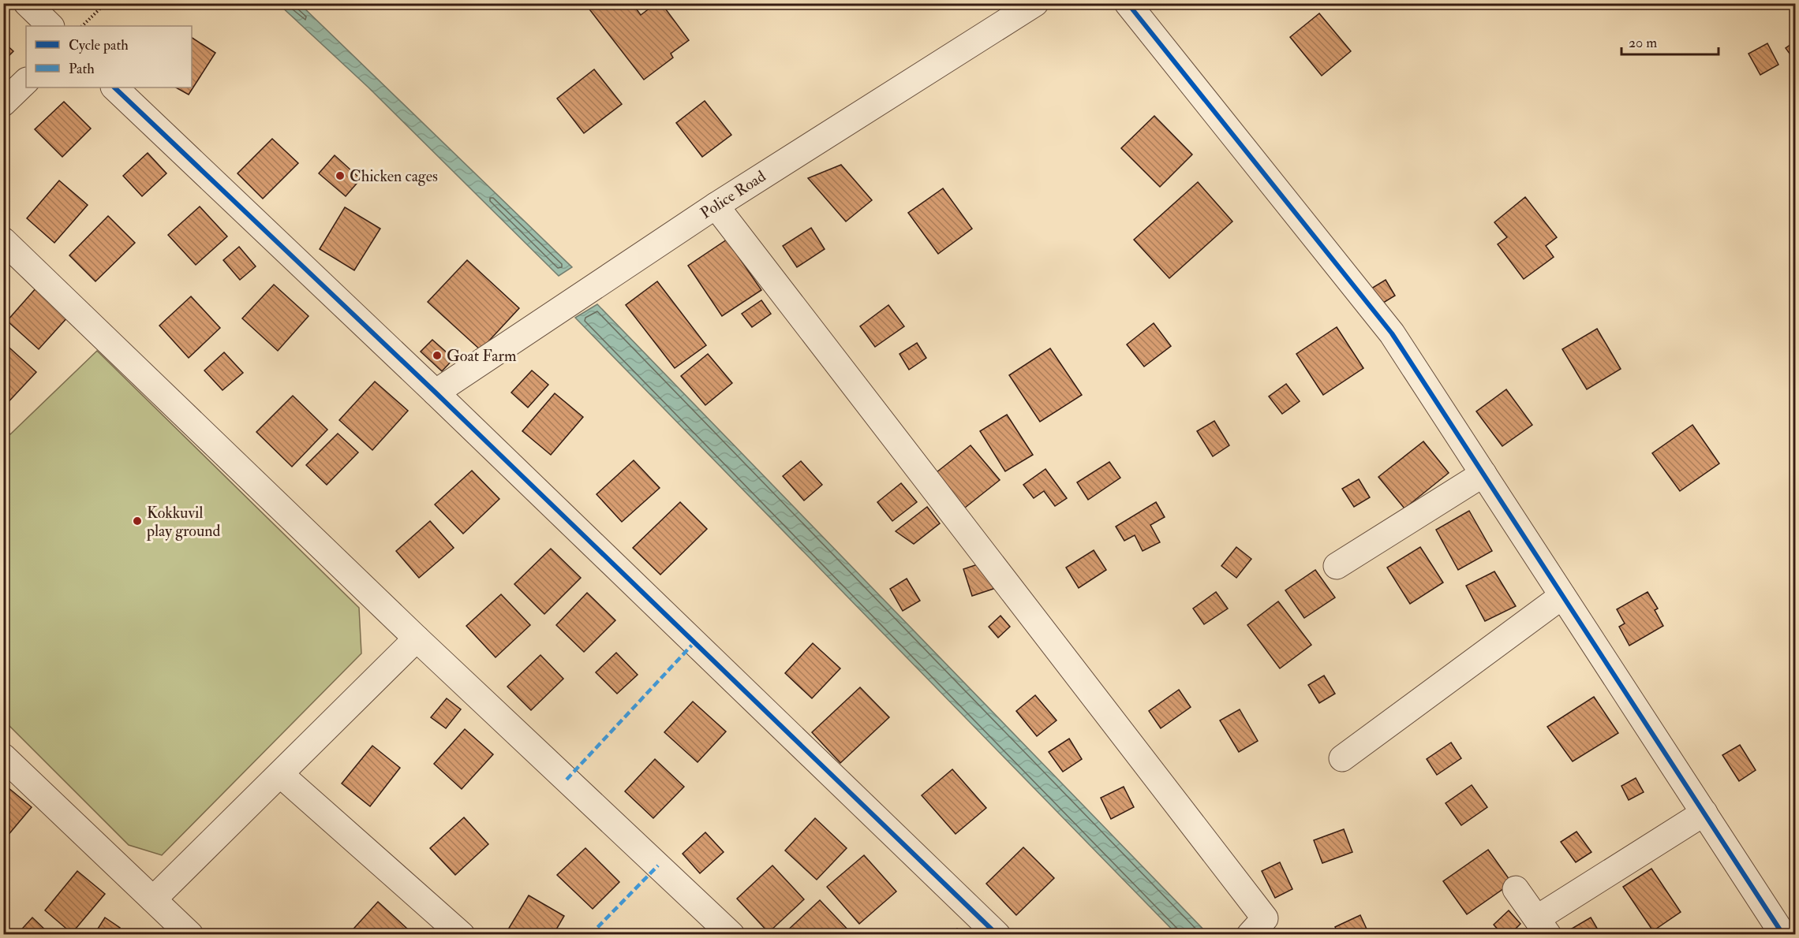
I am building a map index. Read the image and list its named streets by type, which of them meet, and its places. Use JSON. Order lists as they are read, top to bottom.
{
  "streets": {
    "street": ["Police Road"]
  },
  "places": ["Chicken cages", "Goat Farm", "Kokkuvil play ground"],
  "legend": ["Cycle path", "Path"],
  "scale_bar": "20 m"
}
